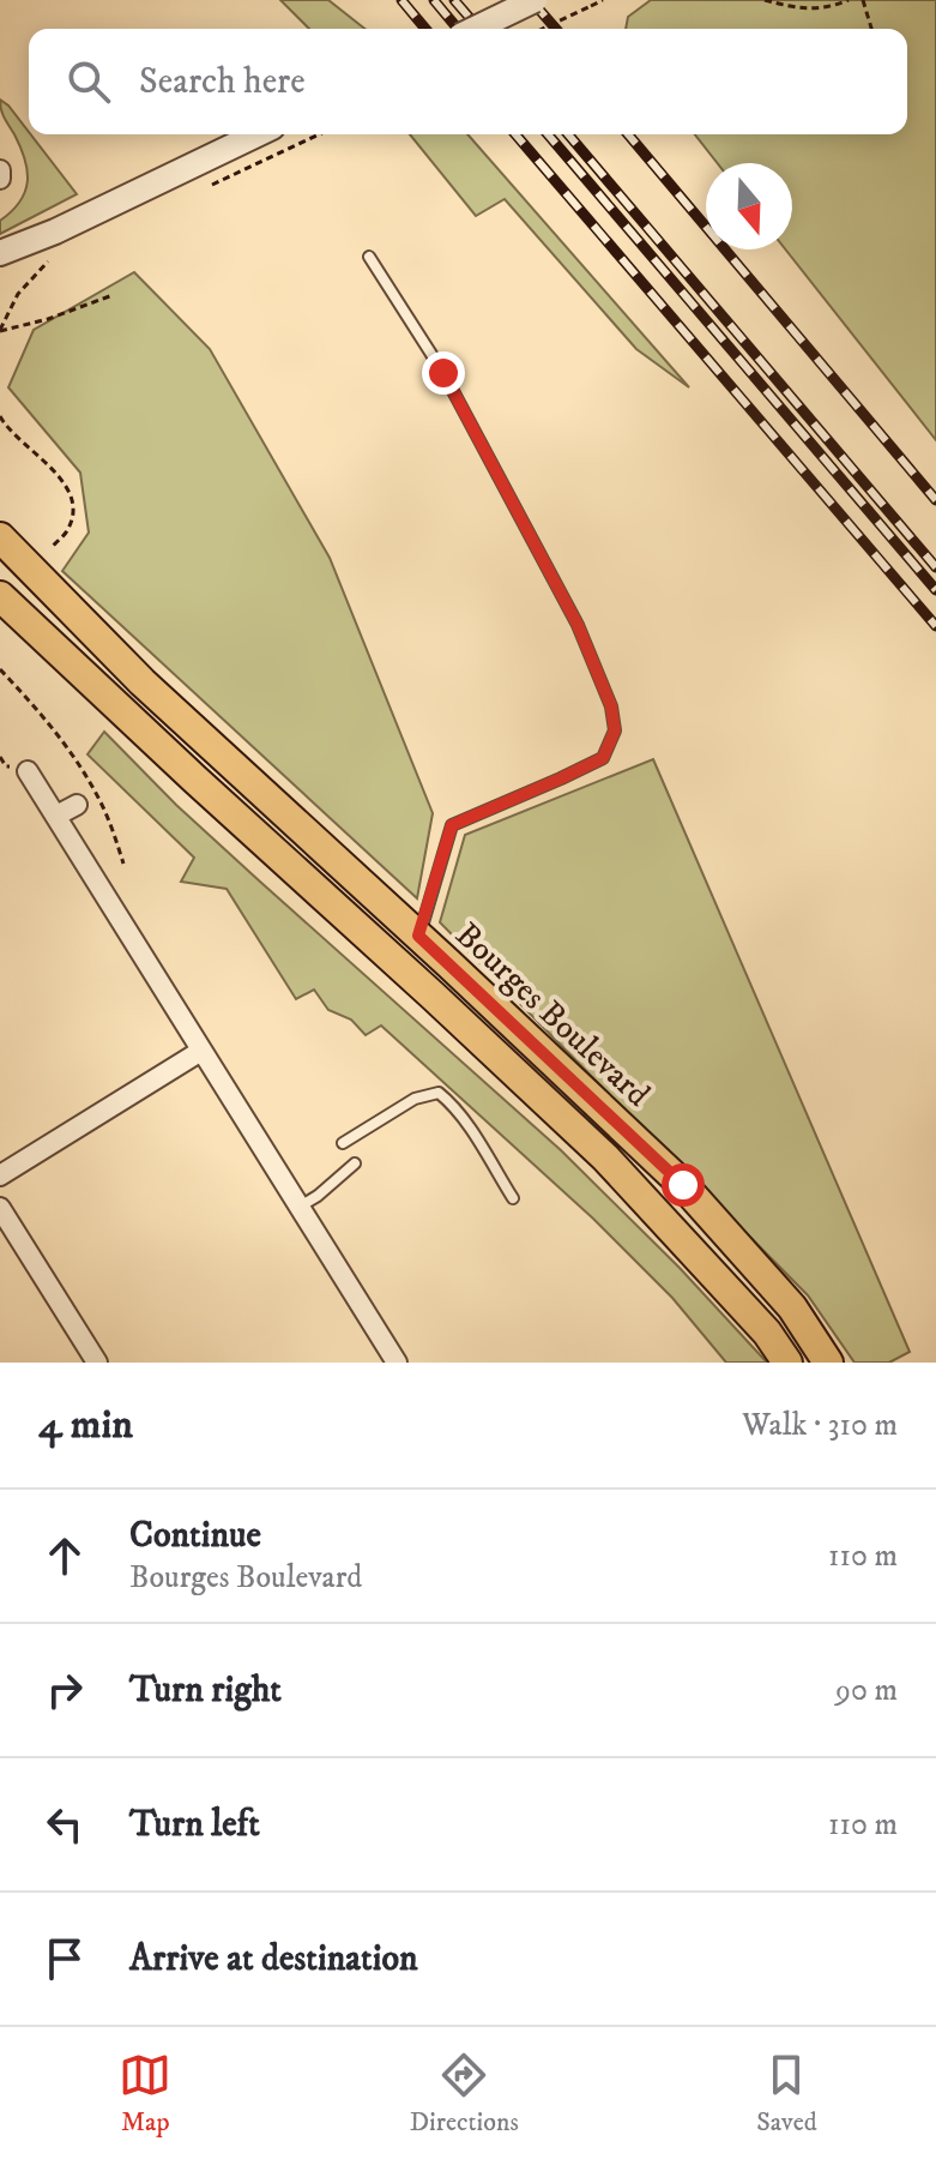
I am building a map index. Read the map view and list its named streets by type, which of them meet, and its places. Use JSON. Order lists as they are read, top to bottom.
{
  "streets": {
    "main road": ["Bourges Boulevard"]
  },
  "north": "bottom",
  "page": {
    "search": "Search here",
    "heading": ["4 min", "Walk · 310 m"],
    "list": [
      ["Continue", "Bourges Boulevard", "110 m"],
      ["Turn right", "90 m"],
      ["Turn left", "110 m"],
      "Arrive at destination"
    ],
    "nav": ["Map", "Directions", "Saved"]
  }
}
